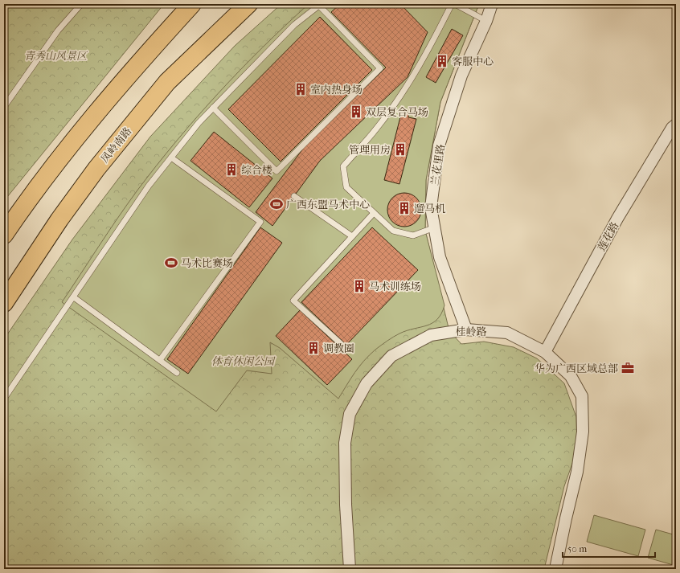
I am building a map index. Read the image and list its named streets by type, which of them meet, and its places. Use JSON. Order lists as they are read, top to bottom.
{
  "streets": {
    "main road": ["凤岭南路"],
    "street": ["兰花里路", "莲花路", "桂岭路"]
  },
  "crossings": [
    ["兰花里路", "桂岭路"],
    ["莲花路", "桂岭路"]
  ],
  "parks": ["青秀山风景区", "体育休闲公园"],
  "places": {
    "building": [
      "客服中心",
      "室内热身场",
      "双层复合马场",
      "管理用房",
      "综合楼",
      "遛马机",
      "马术训练场",
      "调教圈"
    ],
    "sports": ["广西东盟马术中心", "马术比赛场"],
    "office": ["华为广西区域总部"]
  },
  "scale_bar": "50 m"
}
